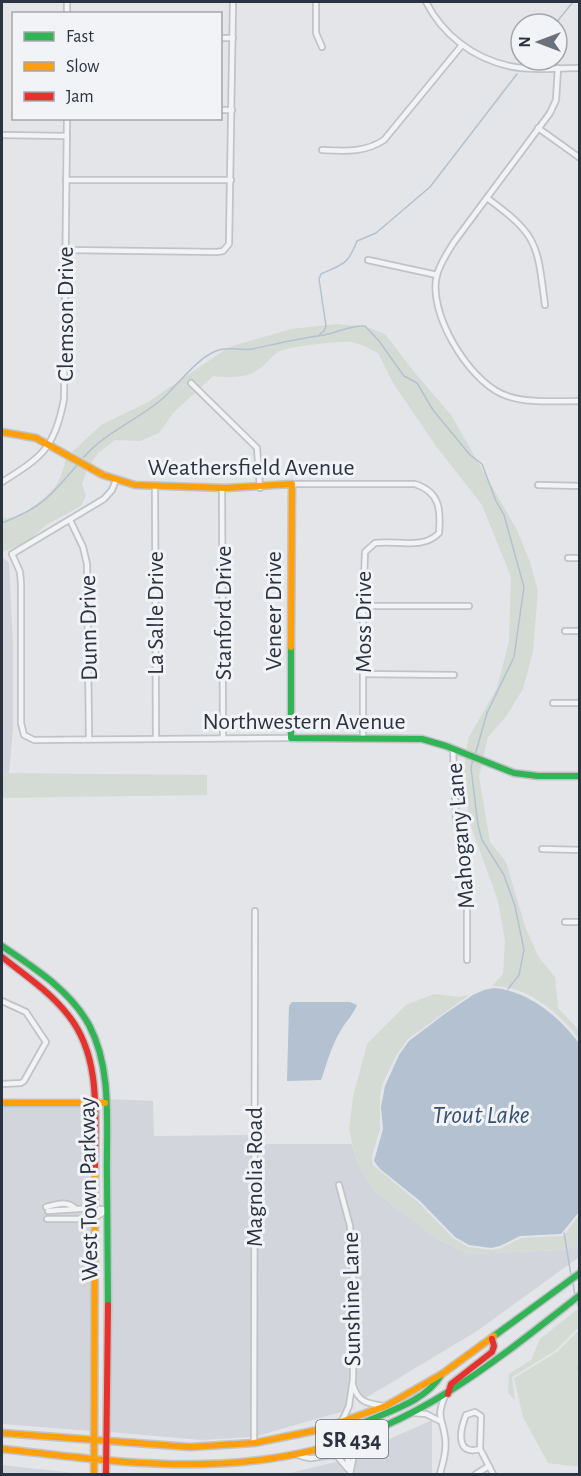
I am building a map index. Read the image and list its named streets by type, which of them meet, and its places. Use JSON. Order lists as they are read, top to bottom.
{
  "streets": {
    "main road": [
      "Weathersfield Avenue",
      "Veneer Drive",
      "Northwestern Avenue",
      "West Town Parkway",
      "SR 434"
    ],
    "street": [
      "Clemson Drive",
      "La Salle Drive",
      "Stanford Drive",
      "Moss Drive",
      "Dunn Drive",
      "Mahogany Lane",
      "Magnolia Road",
      "Sunshine Lane"
    ]
  },
  "crossings": [
    ["Clemson Drive", "Weathersfield Avenue"],
    ["Weathersfield Avenue", "Veneer Drive"],
    ["Weathersfield Avenue", "La Salle Drive"],
    ["Weathersfield Avenue", "Stanford Drive"],
    ["Weathersfield Avenue", "Moss Drive"],
    ["Veneer Drive", "Northwestern Avenue"],
    ["La Salle Drive", "Northwestern Avenue"],
    ["Stanford Drive", "Northwestern Avenue"],
    ["Moss Drive", "Northwestern Avenue"],
    ["Dunn Drive", "Northwestern Avenue"],
    ["Northwestern Avenue", "Mahogany Lane"],
    ["Magnolia Road", "SR 434"],
    ["West Town Parkway", "SR 434"],
    ["Sunshine Lane", "SR 434"]
  ],
  "water": ["Trout Lake"],
  "legend": ["Fast", "Slow", "Jam"],
  "north": "left"
}
